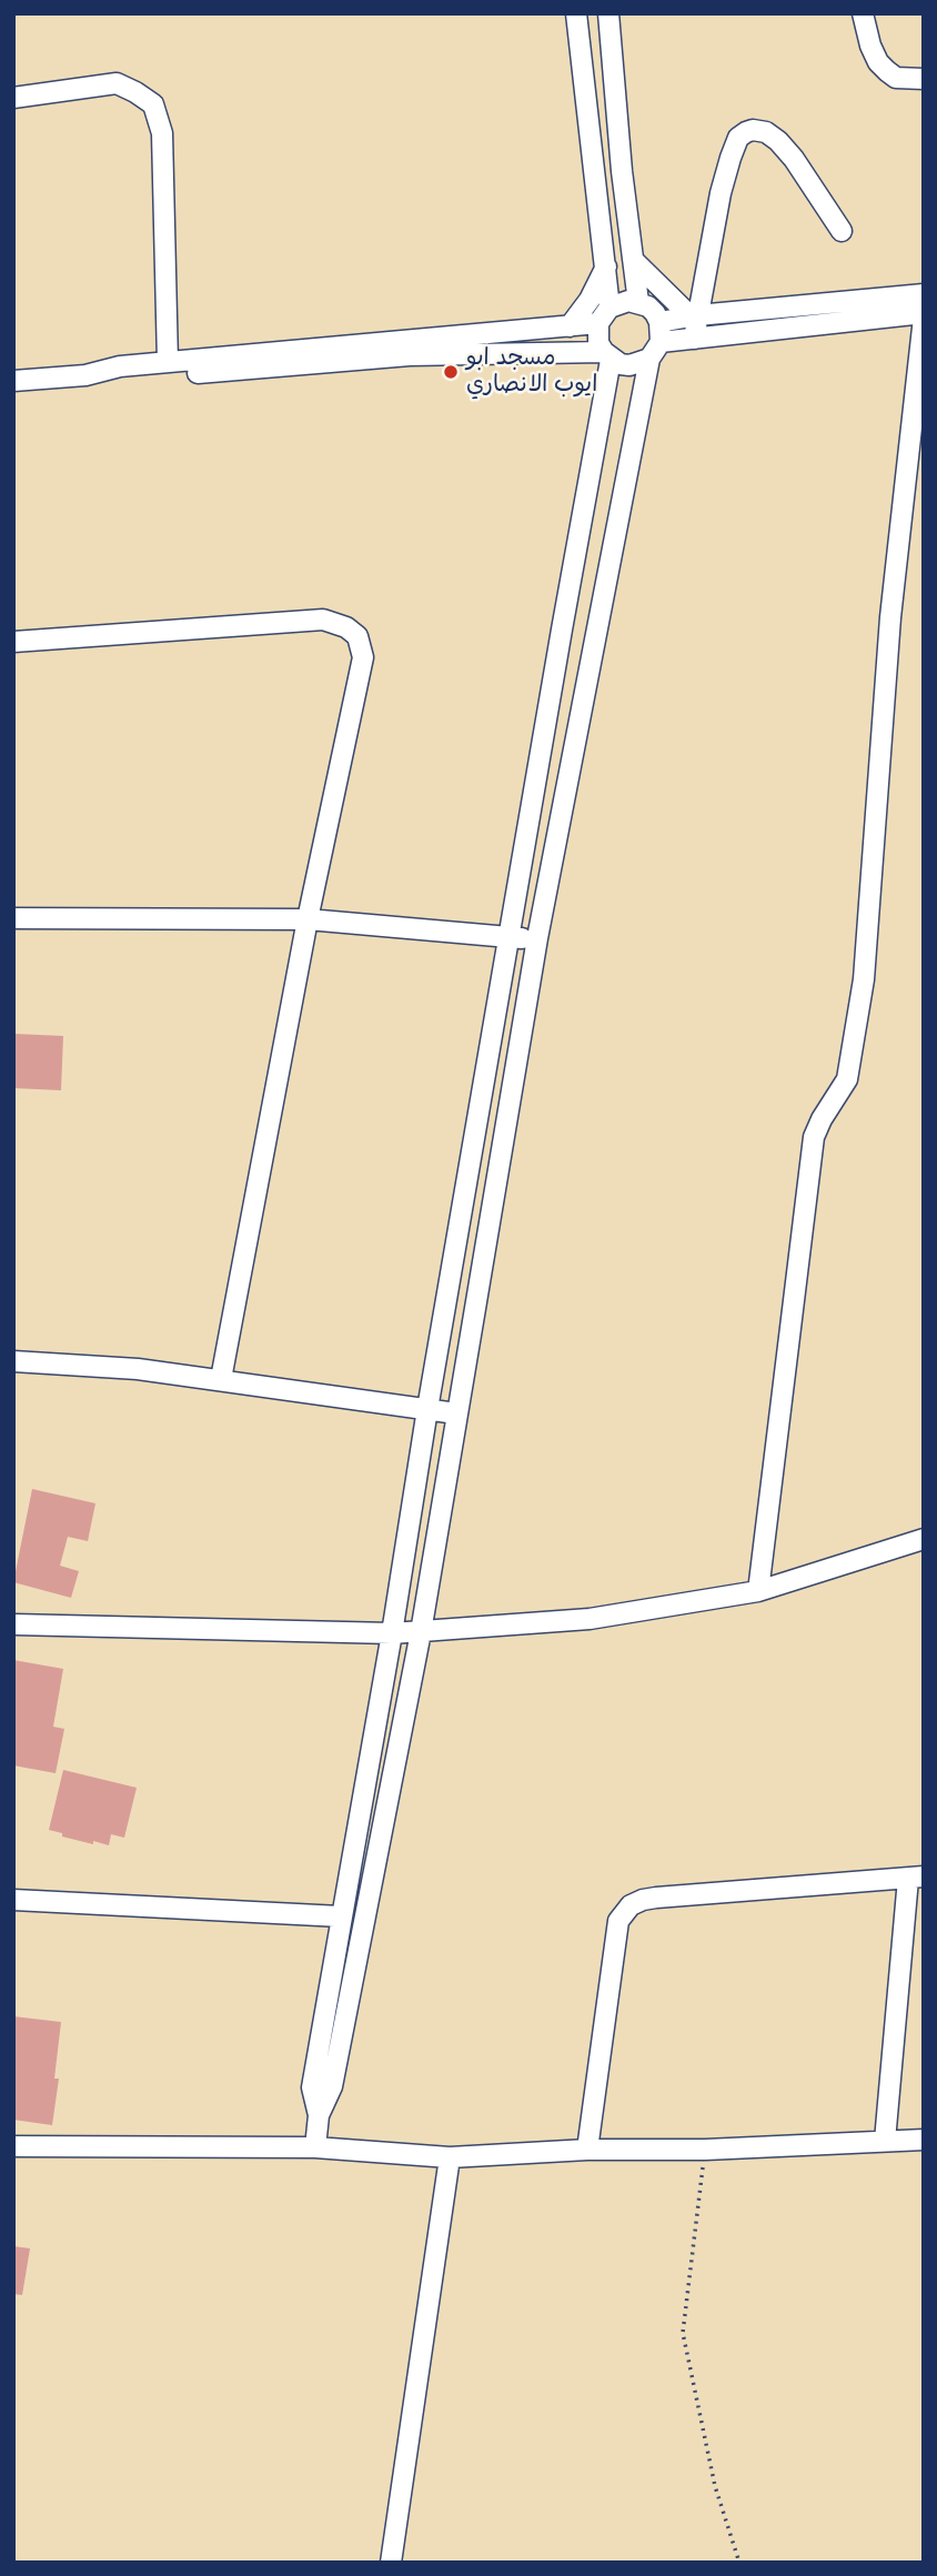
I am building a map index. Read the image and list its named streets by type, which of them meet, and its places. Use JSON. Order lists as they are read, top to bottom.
{
  "places": ["مسجد ابو ايوب الانصاري"]
}
